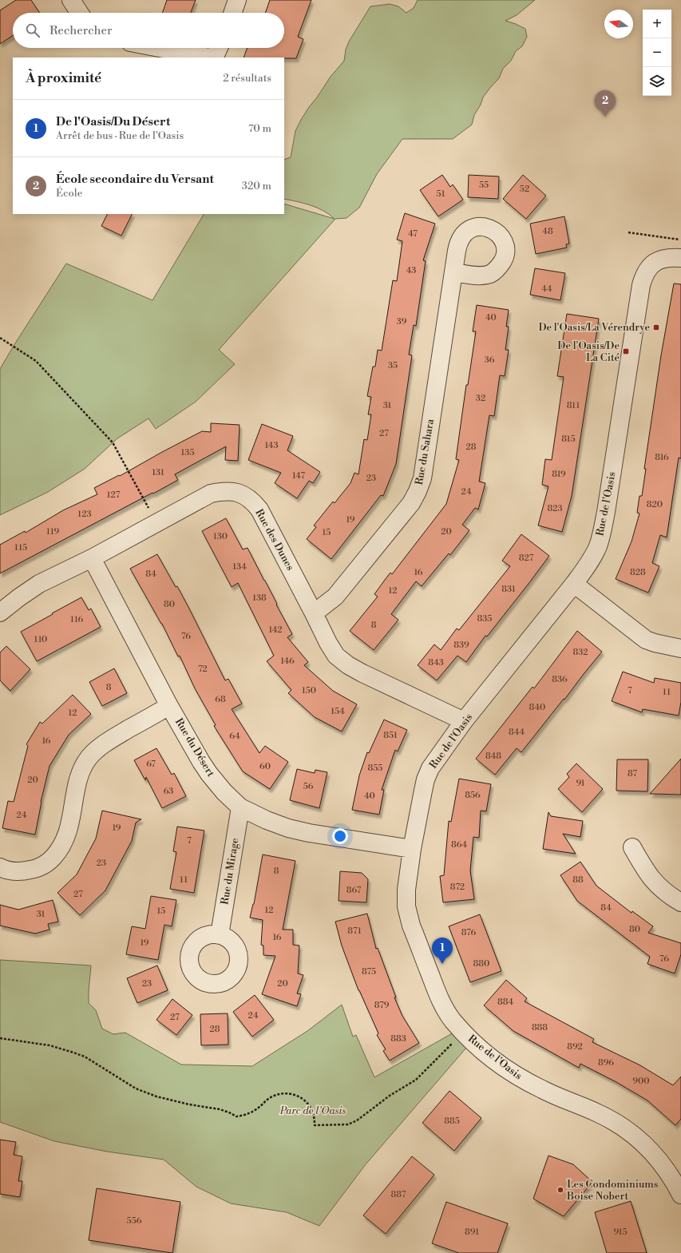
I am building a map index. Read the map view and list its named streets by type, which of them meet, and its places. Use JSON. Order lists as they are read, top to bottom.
{
  "streets": {
    "street": [
      "Rue du Sahara",
      "Rue de l'Oasis",
      "Rue des Dunes",
      "Rue du Désert",
      "Rue du Mirage"
    ]
  },
  "crossings": [
    ["Rue du Sahara", "Rue des Dunes"],
    ["Rue de l'Oasis", "Rue des Dunes"],
    ["Rue de l'Oasis", "Rue du Désert"],
    ["Rue des Dunes", "Rue du Désert"],
    ["Rue du Désert", "Rue du Mirage"]
  ],
  "parks": ["Parc de l'Oasis"],
  "places": {
    "transit": ["De l'Oasis/La Vérendrye", "De l'Oasis/De La Cité"],
    "other": ["Les Condominiums Boise Nobert"]
  },
  "house_numbers": [
    "55",
    "52",
    "51",
    "48",
    "47",
    "43",
    "44",
    "40",
    "39",
    "36",
    "35",
    "32",
    "31",
    "811",
    "27",
    "815",
    "143",
    "28",
    "135",
    "816",
    "131",
    "819",
    "147",
    "23",
    "24",
    "127",
    "820",
    "823",
    "123",
    "19",
    "119",
    "20",
    "15",
    "130",
    "115",
    "827",
    "134",
    "16",
    "828",
    "84",
    "831",
    "12",
    "138",
    "80",
    "835",
    "116",
    "8",
    "142",
    "76",
    "110",
    "839",
    "832",
    "146",
    "843",
    "72",
    "836",
    "8",
    "150",
    "7",
    "11",
    "68",
    "840",
    "154",
    "12",
    "844",
    "851",
    "64",
    "16",
    "848",
    "67",
    "60",
    "855",
    "87",
    "20",
    "91",
    "56",
    "63",
    "856",
    "40",
    "24",
    "19",
    "7",
    "864",
    "23",
    "8",
    "11",
    "88",
    "872",
    "867",
    "27",
    "84",
    "12",
    "15",
    "31",
    "80",
    "871",
    "876",
    "16",
    "19",
    "76",
    "880",
    "875",
    "23",
    "20",
    "884",
    "879",
    "24",
    "27",
    "888",
    "28",
    "883",
    "892",
    "896",
    "900",
    "885",
    "887",
    "556",
    "891",
    "915"
  ],
  "north": "left",
  "page": {
    "map_buttons": ["+", "−"],
    "search": "Rechercher",
    "heading": ["À proximité", "2 résultats"],
    "pins": ["2", "1"],
    "list": [
      {
        "mark": "1",
        "name": "De l'Oasis/Du Désert",
        "note": "Arrêt de bus · Rue de l'Oasis",
        "value": "70 m"
      },
      {
        "mark": "2",
        "name": "École secondaire du Versant",
        "note": "École",
        "value": "320 m"
      }
    ]
  }
}
